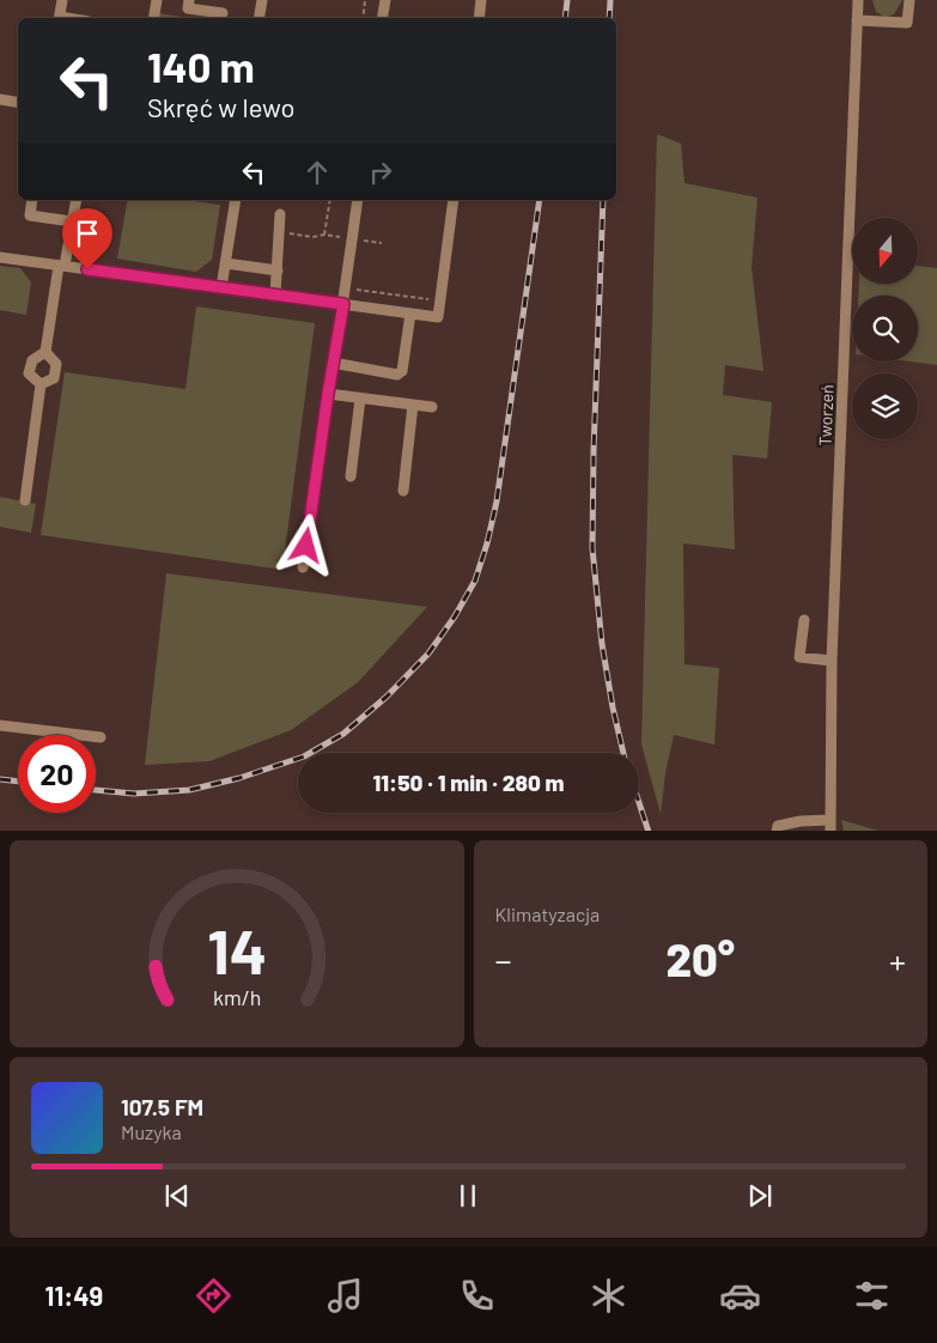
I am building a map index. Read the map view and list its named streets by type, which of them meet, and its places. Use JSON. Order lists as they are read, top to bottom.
{
  "streets": {
    "street": ["Tworzeń"]
  },
  "north": "bottom",
  "page": {
    "turn": ["140 m", "Skręć w lewo"],
    "limit": "20",
    "trip": "11:50 · 1 min · 280 m",
    "tile": "Klimatyzacja",
    "heat": ["−", "20°", "+"],
    "song": ["107.5 FM", "Muzyka"],
    "tabs": "11:49",
    "gauge": ["14", "km/h"]
  }
}
